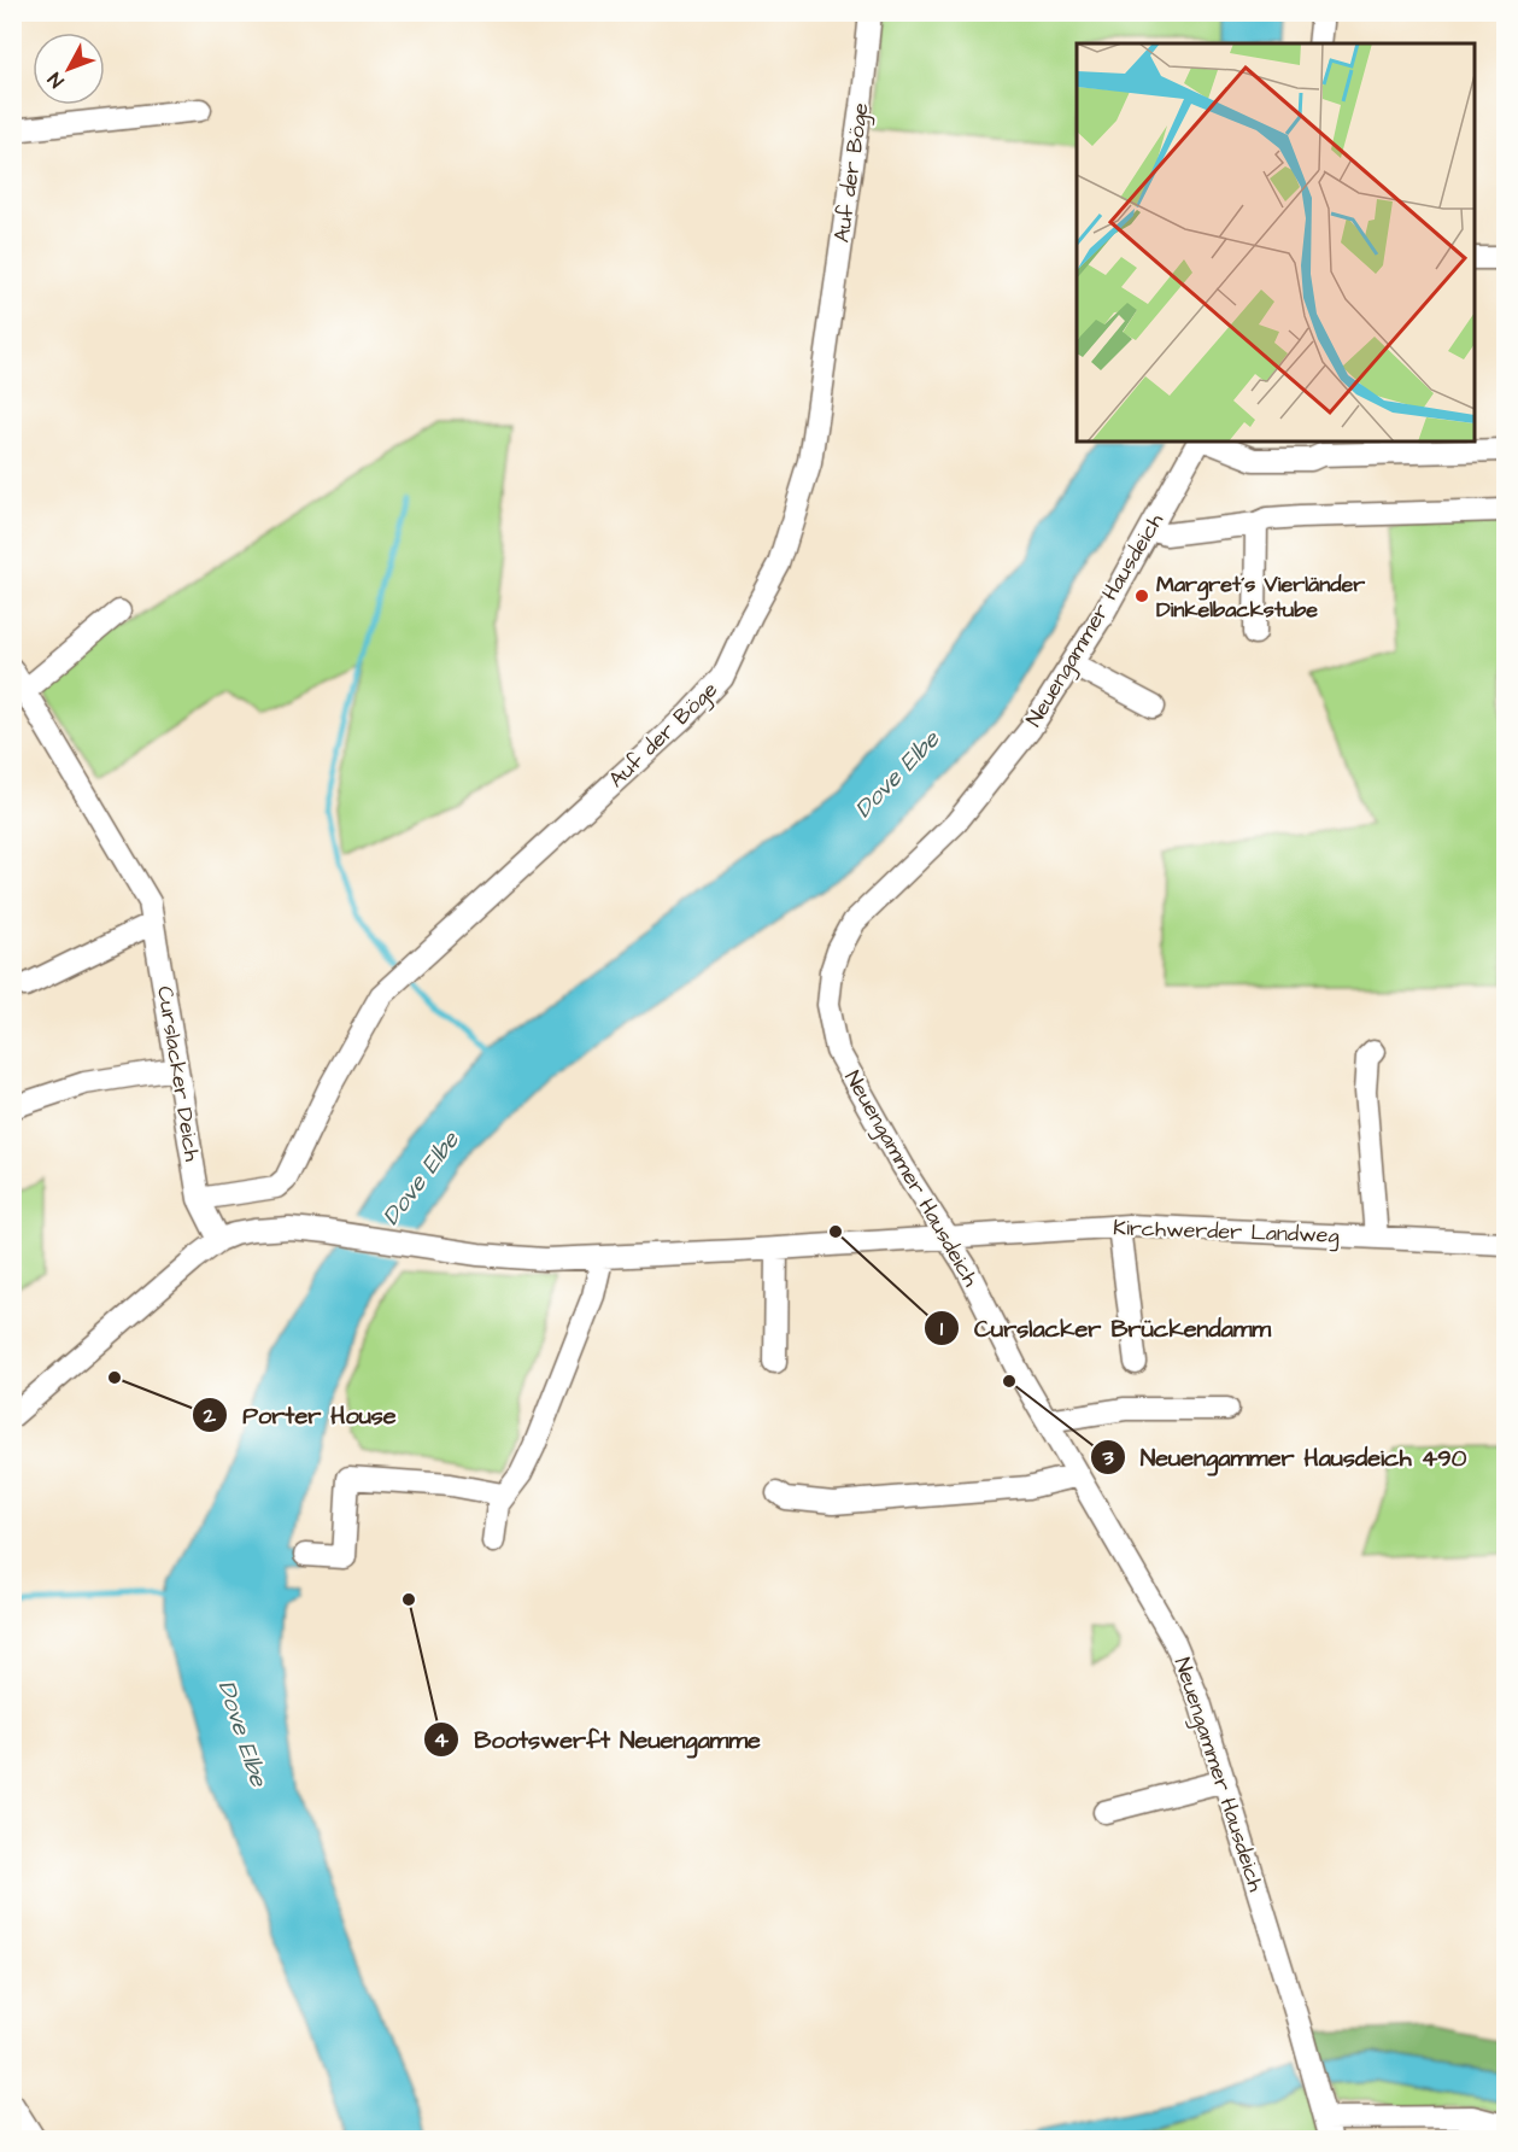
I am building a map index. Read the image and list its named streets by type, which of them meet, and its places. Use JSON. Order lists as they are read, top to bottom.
{
  "streets": {
    "street": [
      "Auf der Böge",
      "Neuengammer Hausdeich",
      "Curslacker Deich",
      "Kirchwerder Landweg"
    ]
  },
  "crossings": [
    ["Auf der Böge", "Curslacker Deich"],
    ["Neuengammer Hausdeich", "Kirchwerder Landweg"],
    ["Curslacker Deich", "Kirchwerder Landweg"]
  ],
  "water": ["Dove Elbe"],
  "places": [
    "Margret´s Vierländer Dinkelbackstube",
    "Curslacker Brückendamm",
    "Porter House",
    "Neuengammer Hausdeich 490",
    "Bootswerft Neuengamme"
  ],
  "north": "bottom left"
}
